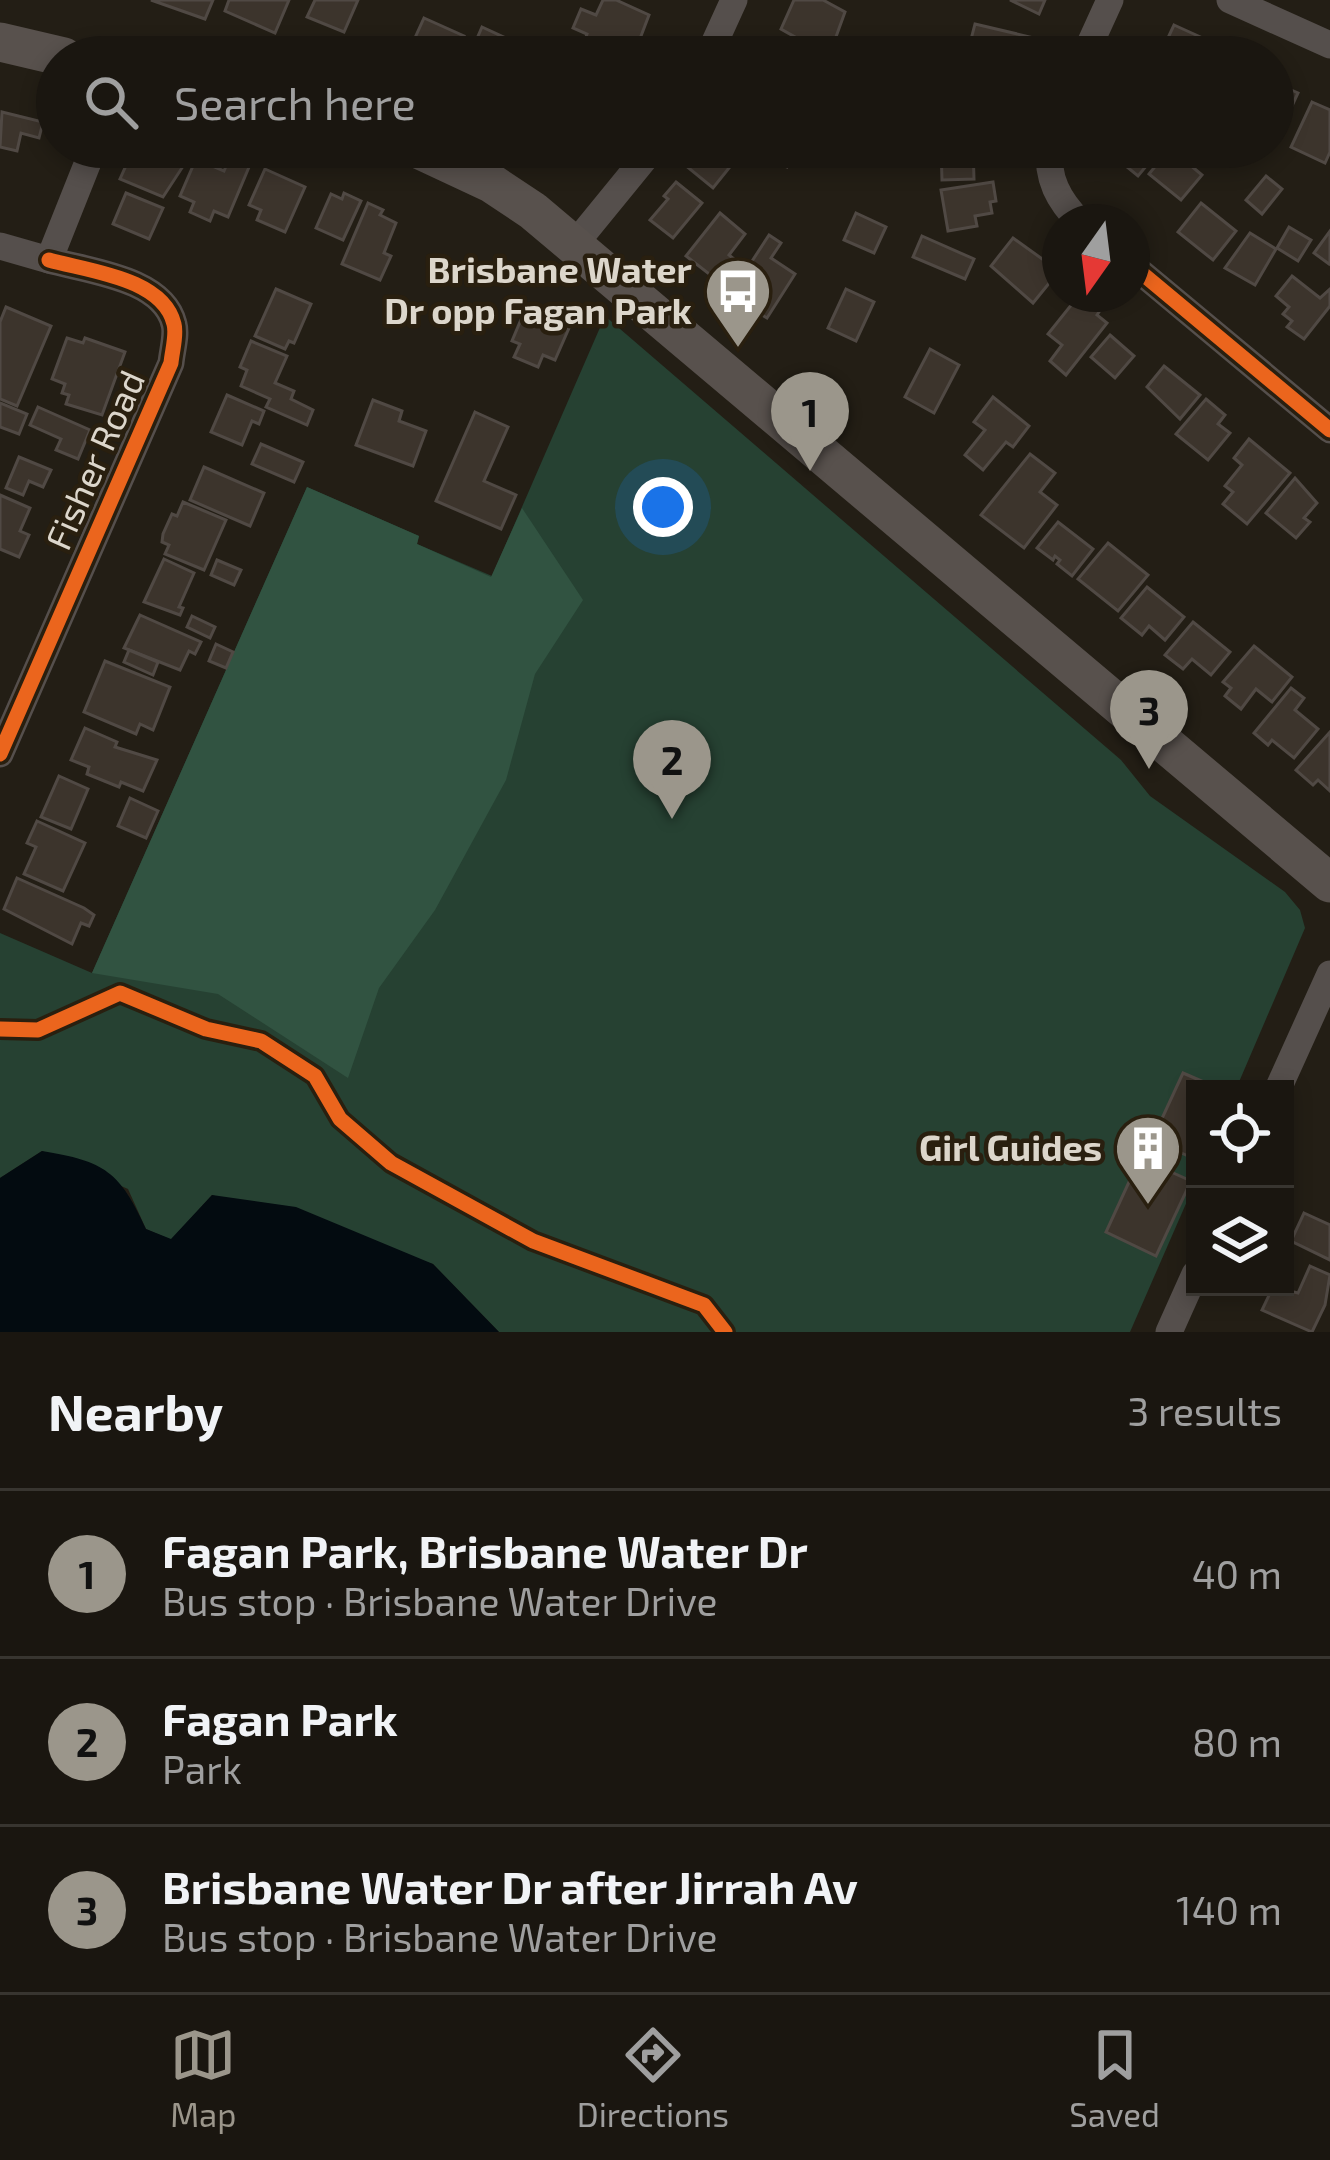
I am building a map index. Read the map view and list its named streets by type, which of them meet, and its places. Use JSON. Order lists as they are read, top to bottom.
{
  "streets": {
    "street": ["Fisher Road"]
  },
  "places": {
    "bus stop": ["Brisbane Water Dr opp Fagan Park"],
    "building": ["Girl Guides"]
  },
  "north": "bottom",
  "page": {
    "search": "Search here",
    "pins": ["1", "3", "2"],
    "heading": ["Nearby", "3 results"],
    "list": [
      {
        "mark": "1",
        "name": "Fagan Park, Brisbane Water Dr",
        "note": "Bus stop · Brisbane Water Drive",
        "value": "40 m"
      },
      {
        "mark": "2",
        "name": "Fagan Park",
        "note": "Park",
        "value": "80 m"
      },
      {
        "mark": "3",
        "name": "Brisbane Water Dr after Jirrah Av",
        "note": "Bus stop · Brisbane Water Drive",
        "value": "140 m"
      }
    ],
    "nav": ["Map", "Directions", "Saved"]
  }
}
